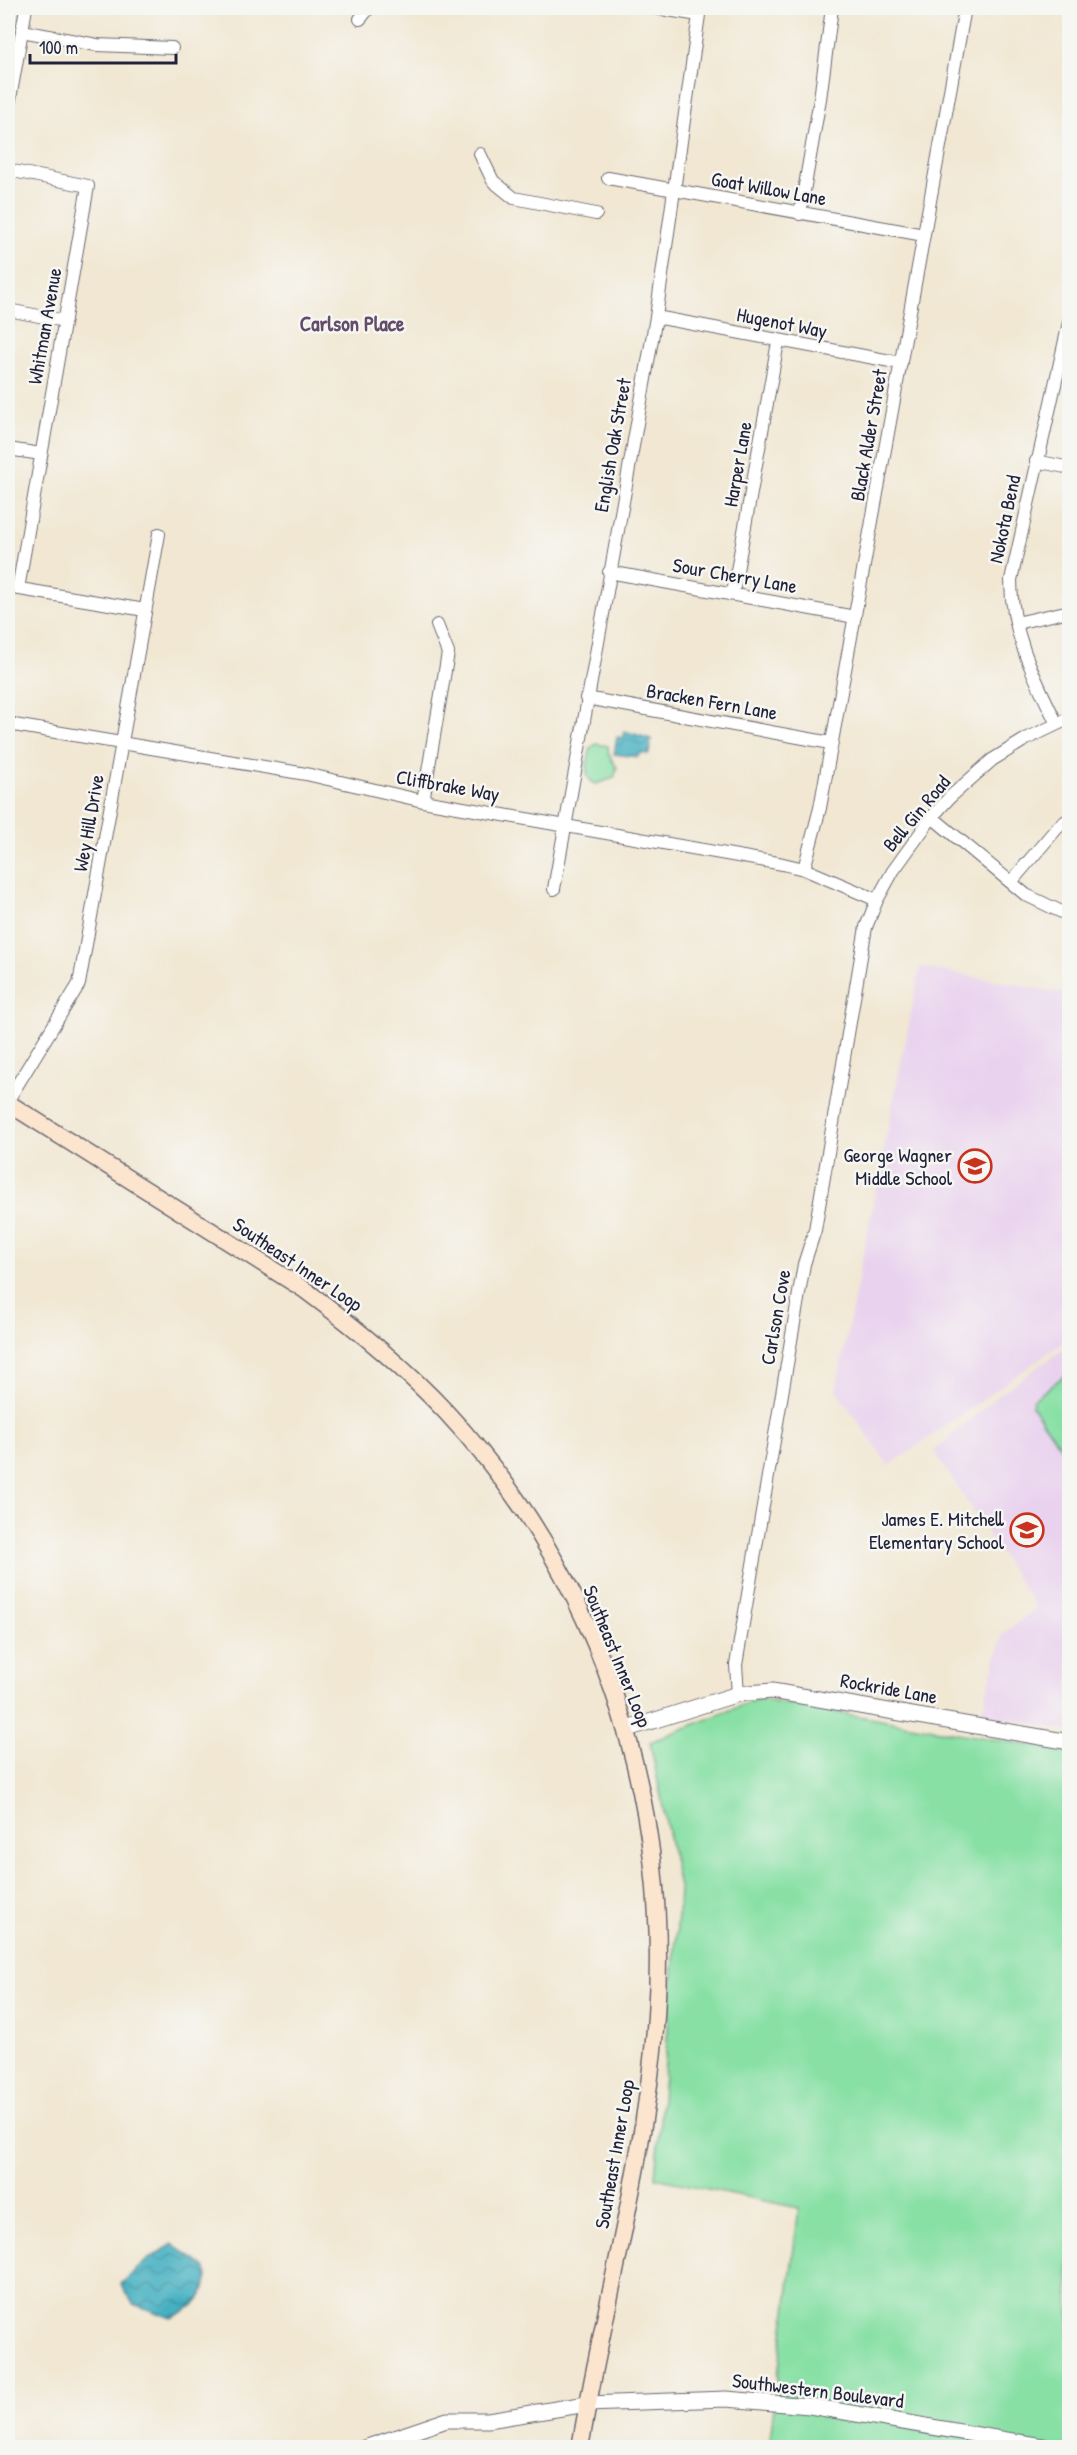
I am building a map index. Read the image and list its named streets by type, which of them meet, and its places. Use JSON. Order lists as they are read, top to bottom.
{
  "streets": {
    "main road": ["Southeast Inner Loop"],
    "street": [
      "Goat Willow Lane",
      "Hugenot Way",
      "Whitman Avenue",
      "Black Alder Street",
      "English Oak Street",
      "Harper Lane",
      "Nokota Bend",
      "Sour Cherry Lane",
      "Bracken Fern Lane",
      "Cliffbrake Way",
      "Bell Gin Road",
      "Wey Hill Drive",
      "Carlson Cove",
      "Rockride Lane",
      "Southwestern Boulevard"
    ]
  },
  "crossings": [
    ["Goat Willow Lane", "Black Alder Street"],
    ["Goat Willow Lane", "English Oak Street"],
    ["Hugenot Way", "Black Alder Street"],
    ["Hugenot Way", "English Oak Street"],
    ["Hugenot Way", "Harper Lane"],
    ["Black Alder Street", "Sour Cherry Lane"],
    ["Black Alder Street", "Bracken Fern Lane"],
    ["Black Alder Street", "Cliffbrake Way"],
    ["English Oak Street", "Sour Cherry Lane"],
    ["English Oak Street", "Bracken Fern Lane"],
    ["English Oak Street", "Cliffbrake Way"],
    ["Harper Lane", "Sour Cherry Lane"],
    ["Nokota Bend", "Bell Gin Road"],
    ["Cliffbrake Way", "Bell Gin Road"],
    ["Cliffbrake Way", "Wey Hill Drive"],
    ["Bell Gin Road", "Carlson Cove"],
    ["Wey Hill Drive", "Southeast Inner Loop"],
    ["Southeast Inner Loop", "Rockride Lane"],
    ["Southeast Inner Loop", "Southwestern Boulevard"],
    ["Carlson Cove", "Rockride Lane"]
  ],
  "districts": ["Carlson Place"],
  "places": {
    "school or university": ["George Wagner Middle School", "James E. Mitchell Elementary School"]
  },
  "scale_bar": "100 m"
}
